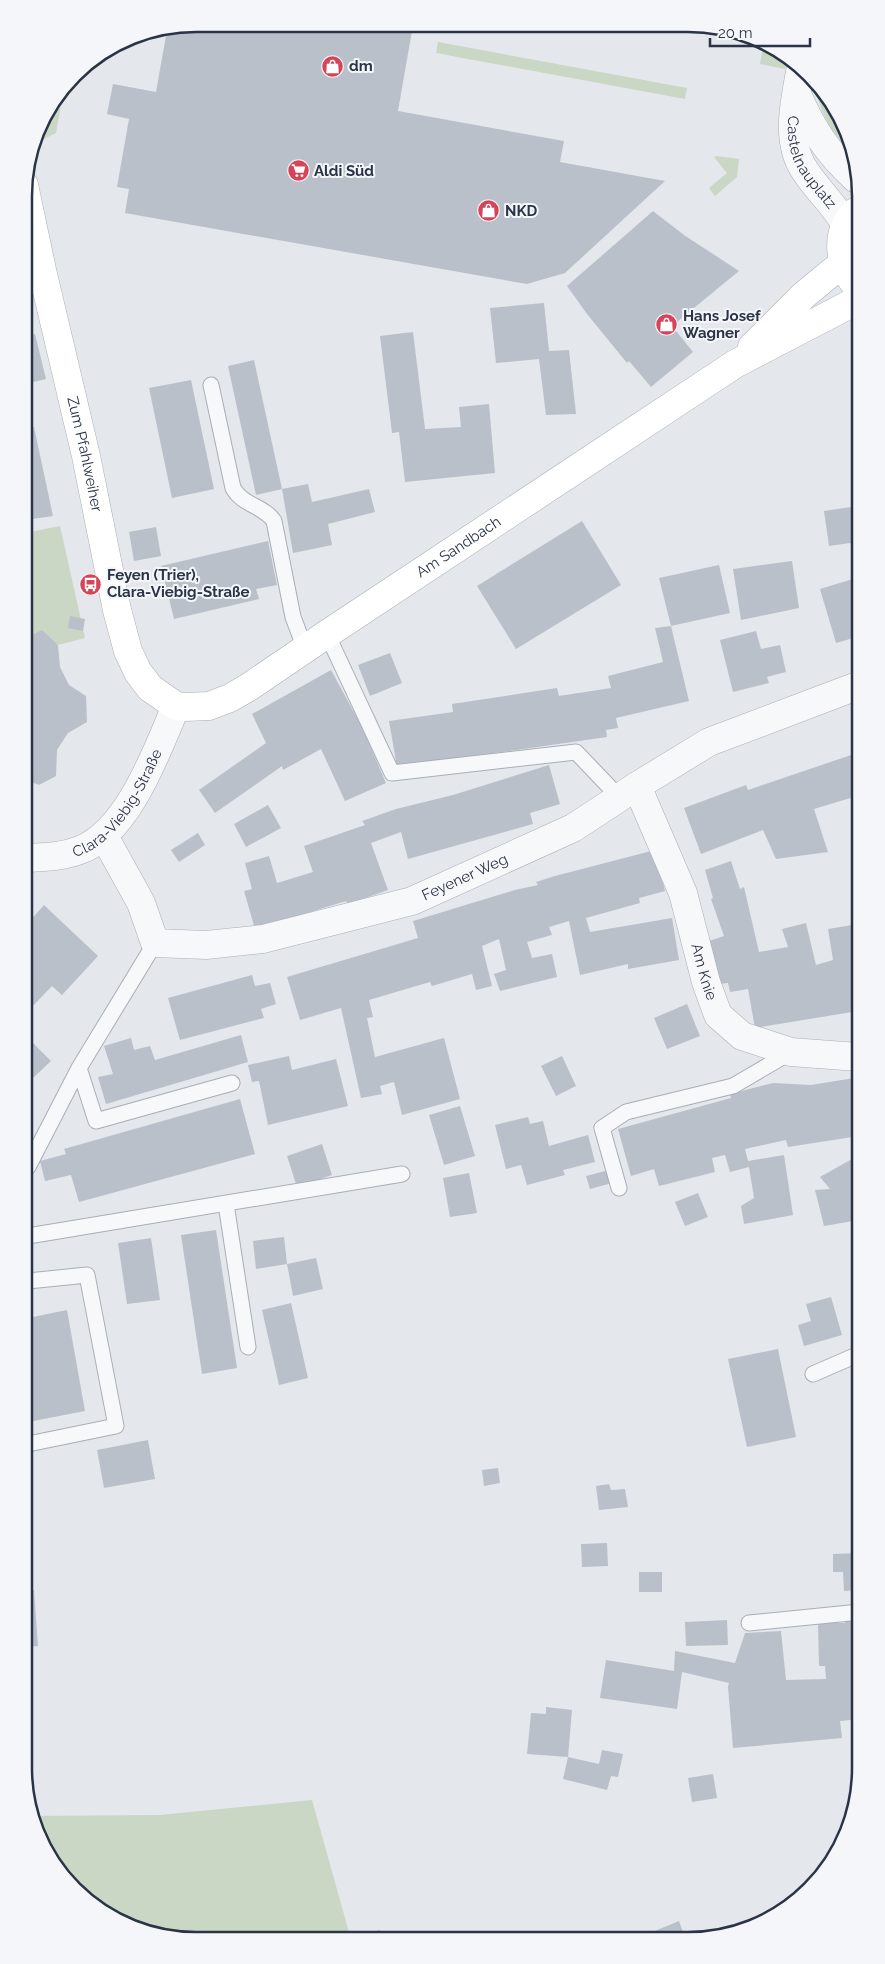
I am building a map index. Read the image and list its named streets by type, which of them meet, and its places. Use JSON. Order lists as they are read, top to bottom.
{
  "streets": {
    "street": [
      "Castelnauplatz",
      "Zum Pfahlweiher",
      "Am Sandbach",
      "Clara-Viebig-Straße",
      "Feyener Weg",
      "Am Knie"
    ]
  },
  "crossings": [
    ["Zum Pfahlweiher", "Am Sandbach"],
    ["Zum Pfahlweiher", "Clara-Viebig-Straße"],
    ["Am Sandbach", "Clara-Viebig-Straße"],
    ["Feyener Weg", "Am Knie"]
  ],
  "places": {
    "shop": ["dm", "NKD", "Hans Josef Wagner"],
    "supermarket": ["Aldi Süd"],
    "bus stop": ["Feyen (Trier), Clara-Viebig-Straße"]
  },
  "scale_bar": "20 m"
}
